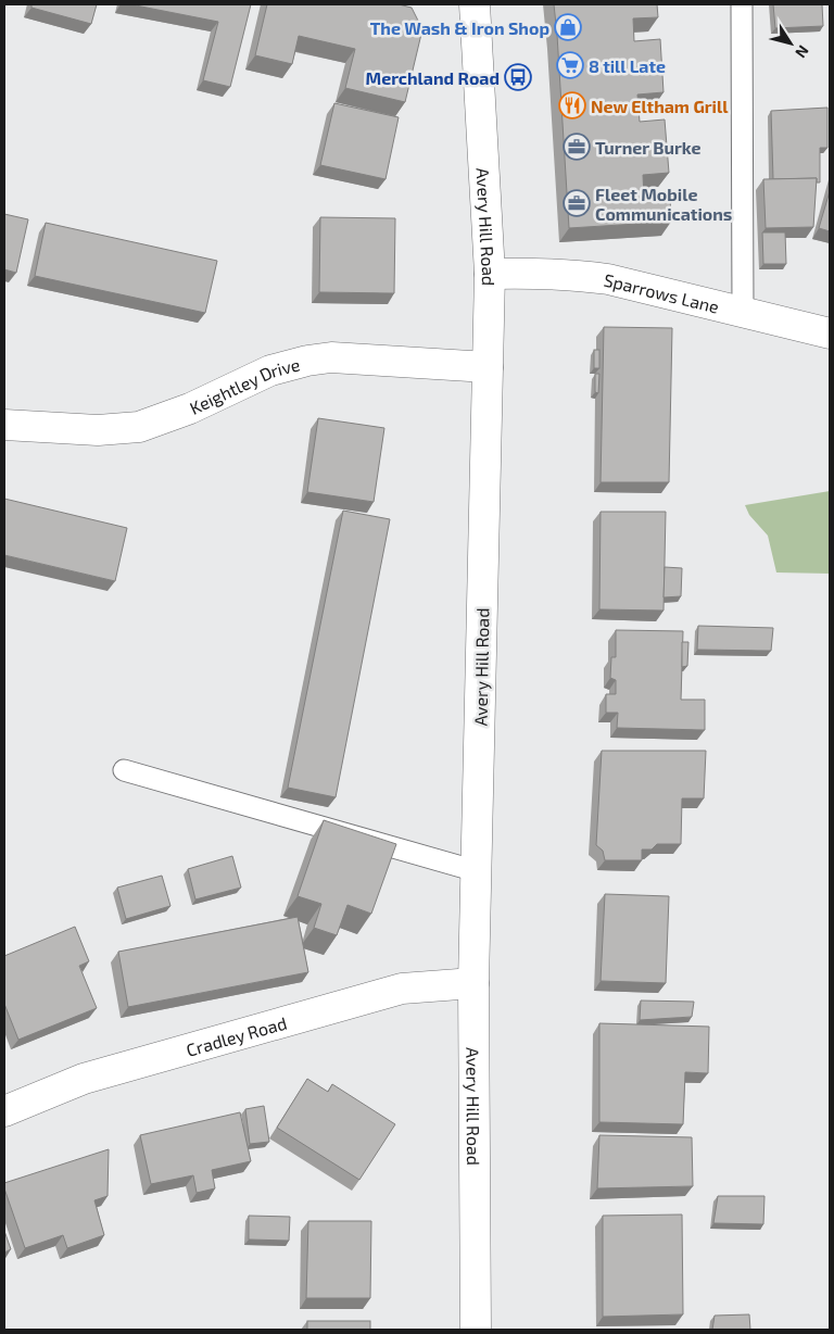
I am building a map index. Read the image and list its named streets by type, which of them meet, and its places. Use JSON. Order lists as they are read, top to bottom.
{
  "streets": {
    "street": [
      "Avery Hill Road",
      "Sparrows Lane",
      "Keightley Drive",
      "Cradley Road"
    ]
  },
  "crossings": [
    ["Avery Hill Road", "Sparrows Lane"],
    ["Avery Hill Road", "Keightley Drive"],
    ["Avery Hill Road", "Cradley Road"]
  ],
  "places": {
    "shop": ["The Wash & Iron Shop"],
    "supermarket": ["8 till Late"],
    "bus stop": ["Merchland Road"],
    "restaurant": ["New Eltham Grill"],
    "office": ["Turner Burke", "Fleet Mobile Communications"]
  },
  "north": "bottom right"
}
